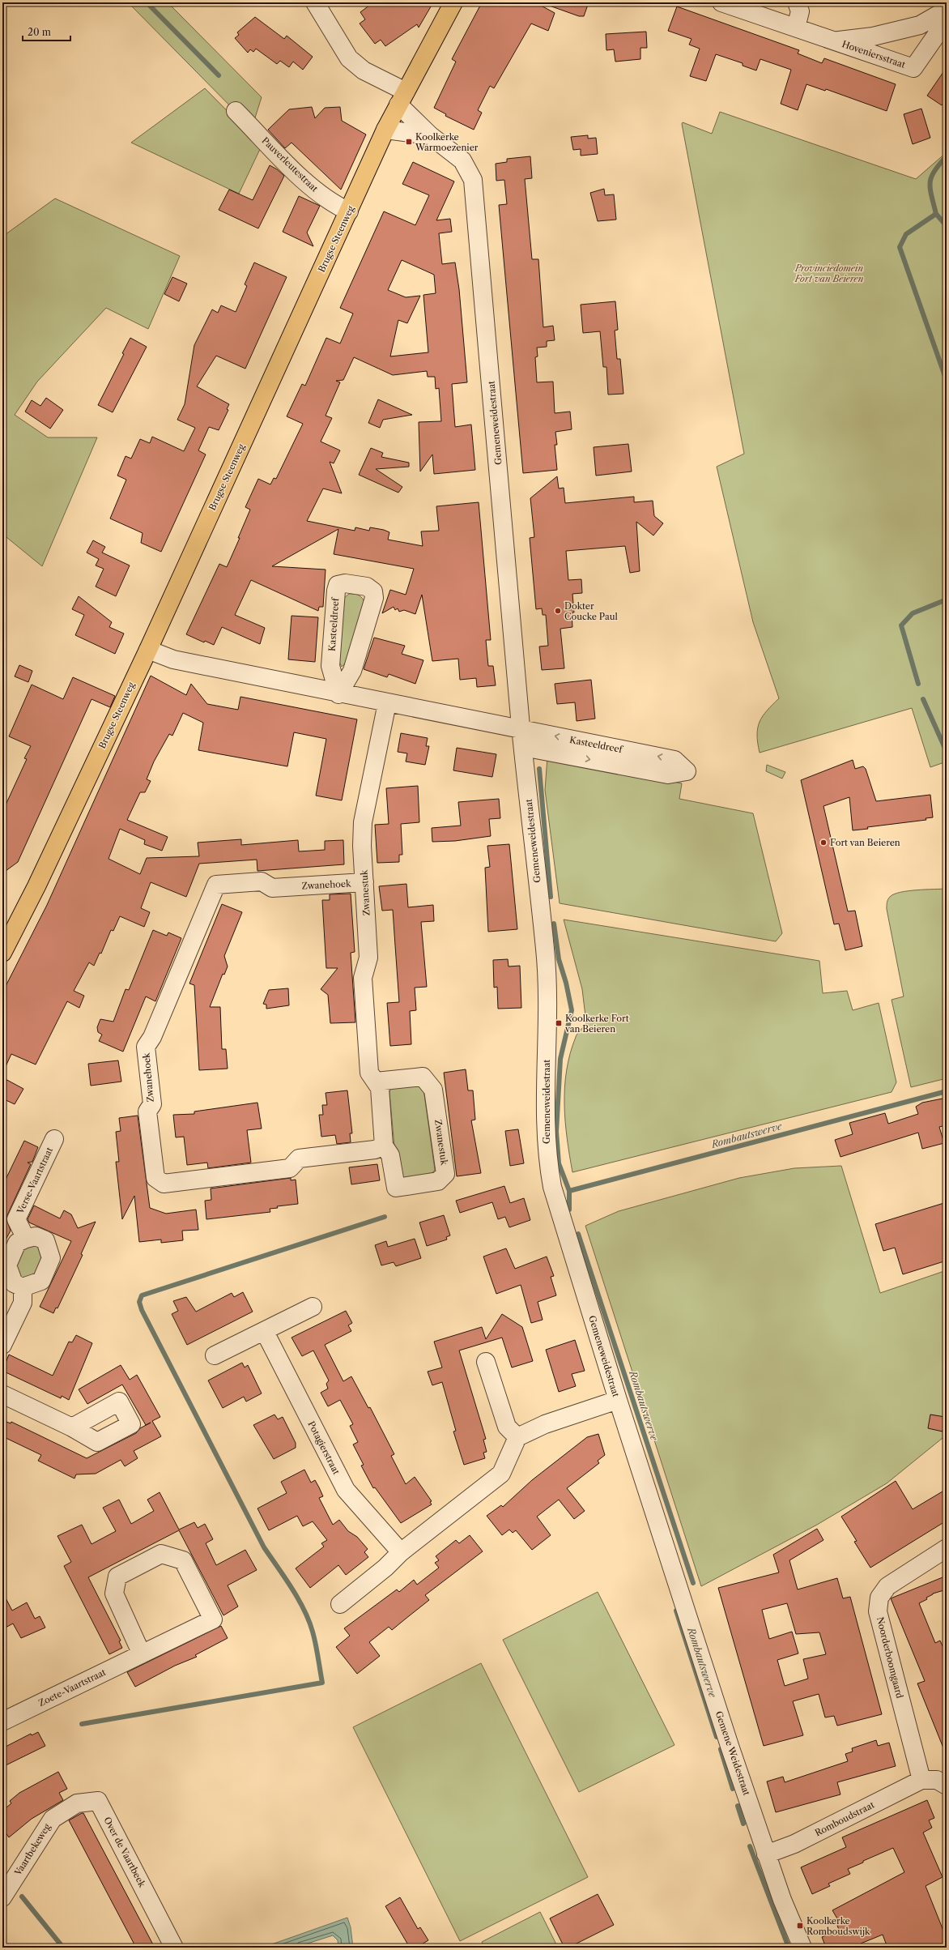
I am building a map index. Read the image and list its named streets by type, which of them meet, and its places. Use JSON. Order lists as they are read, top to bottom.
{
  "streets": {
    "main road": ["Brugse Steenweg"],
    "street": [
      "Hoveniersstraat",
      "Pauverleutestraat",
      "Gemeneweidestraat",
      "Kasteeldreef",
      "Zwanehoek",
      "Zwanestuk",
      "Verse-Vaartstraat",
      "Potagierstraat",
      "Noorderboomgaard",
      "Zoete-Vaartstraat",
      "Gemene Weidestraat",
      "Romboudstraat",
      "Vaartbekeweg",
      "Over de Vaartbeek"
    ]
  },
  "crossings": [
    ["Pauverleutestraat", "Brugse Steenweg"],
    ["Brugse Steenweg", "Gemeneweidestraat"],
    ["Brugse Steenweg", "Kasteeldreef"],
    ["Gemeneweidestraat", "Kasteeldreef"],
    ["Gemeneweidestraat", "Gemene Weidestraat"],
    ["Kasteeldreef", "Zwanestuk"],
    ["Zwanehoek", "Zwanestuk"],
    ["Noorderboomgaard", "Romboudstraat"],
    ["Gemene Weidestraat", "Romboudstraat"],
    ["Vaartbekeweg", "Over de Vaartbeek"]
  ],
  "water": ["Rombautswerve"],
  "parks": ["Provinciedomein Fort van Beieren"],
  "places": {
    "transit": ["Koolkerke Warmoezenier", "Koolkerke Fort van Beieren", "Koolkerke Romboudswijk"],
    "other": ["Dokter Coucke Paul", "Fort van Beieren"]
  },
  "scale_bar": "20 m"
}
